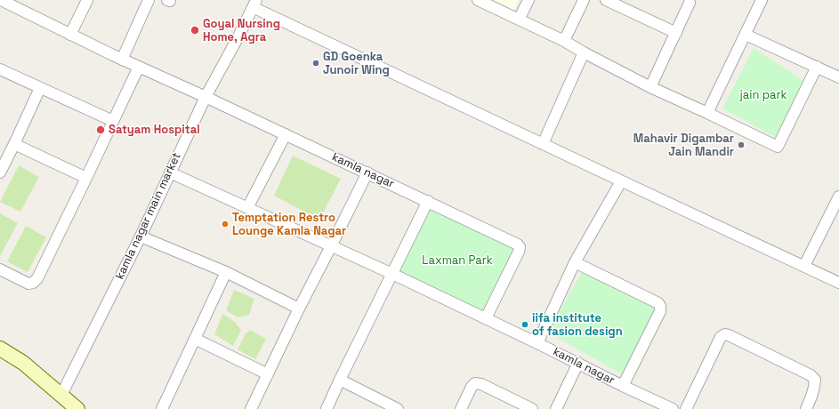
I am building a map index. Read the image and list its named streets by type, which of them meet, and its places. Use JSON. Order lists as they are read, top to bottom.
{
  "streets": {
    "street": ["kamla nagar", "kamla nagar main market"]
  },
  "crossings": [
    ["kamla nagar", "kamla nagar main market"]
  ],
  "parks": ["jain park", "Laxman Park"],
  "places": [
    "Goyal Nursing Home, Agra",
    "GD Goenka Junoir Wing",
    "Satyam Hospital",
    "Mahavir Digambar Jain Mandir",
    "Temptation Restro Lounge Kamla Nagar",
    "iifa institute of fasion design"
  ]
}
